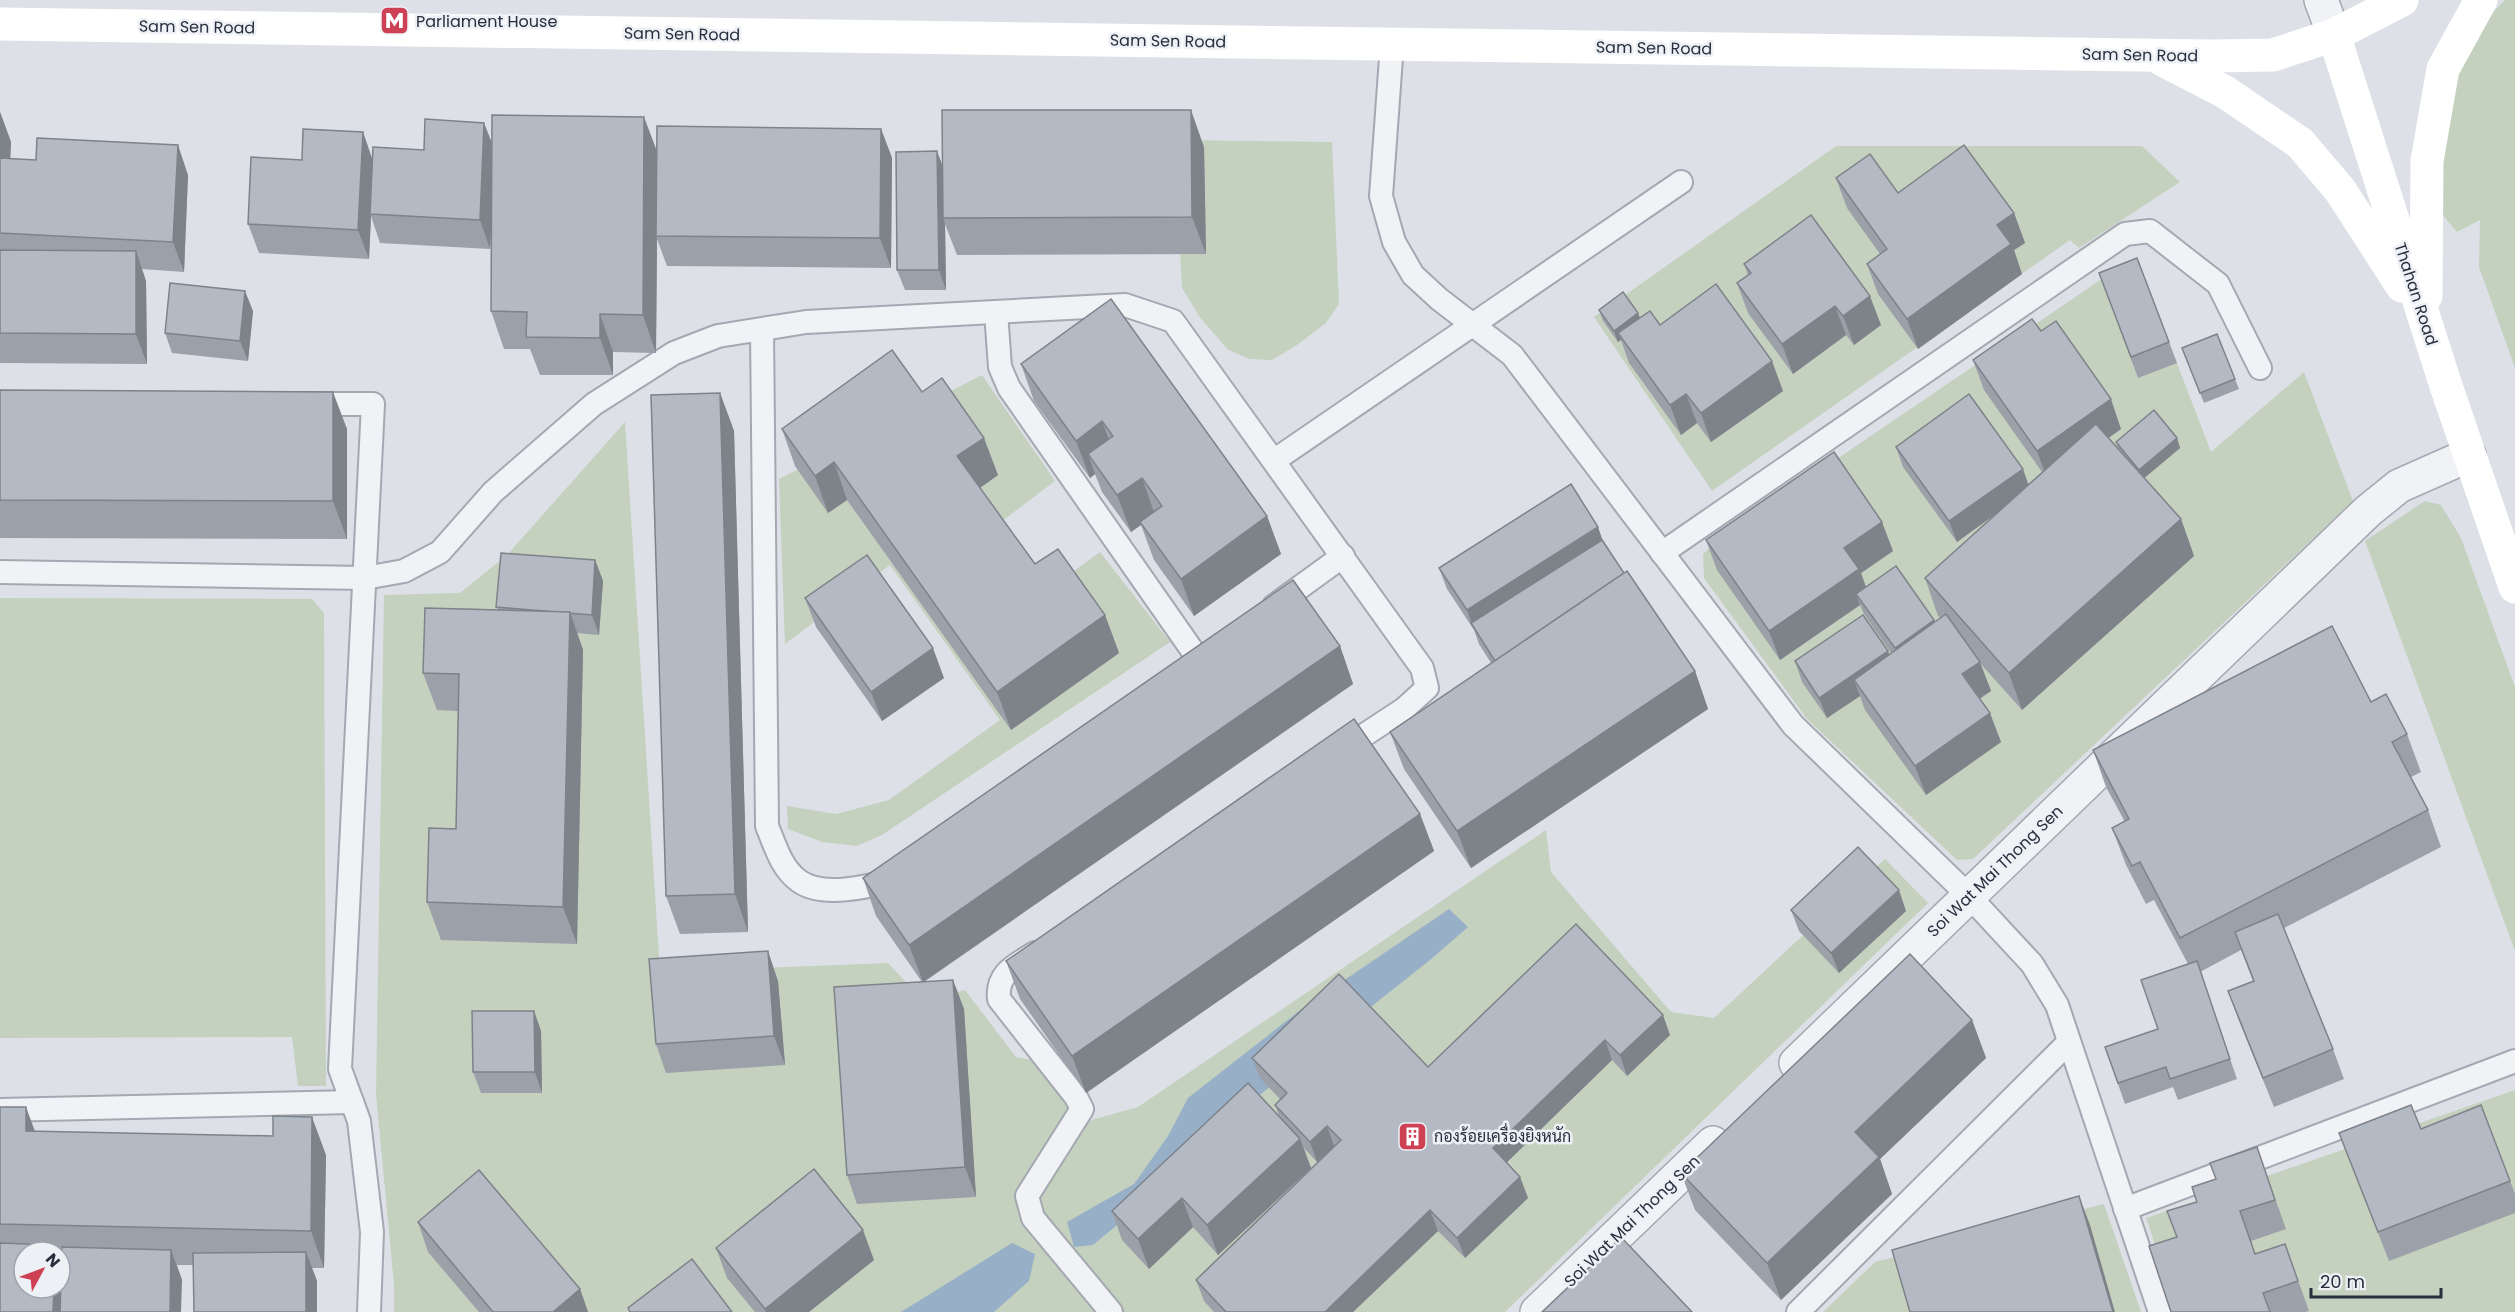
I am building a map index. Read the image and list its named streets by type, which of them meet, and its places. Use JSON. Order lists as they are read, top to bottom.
{
  "streets": {
    "main road": ["Sam Sen Road", "Thahan Road"],
    "street": ["Soi Wat Mai Thong Sen"]
  },
  "crossings": [
    ["Sam Sen Road", "Thahan Road"],
    ["Thahan Road", "Soi Wat Mai Thong Sen"]
  ],
  "places": {
    "metro station": ["Parliament House"],
    "building": ["กองร้อยเครื่องยิงหนัก"]
  },
  "scale_bar": "20 m",
  "north": "top right"
}
